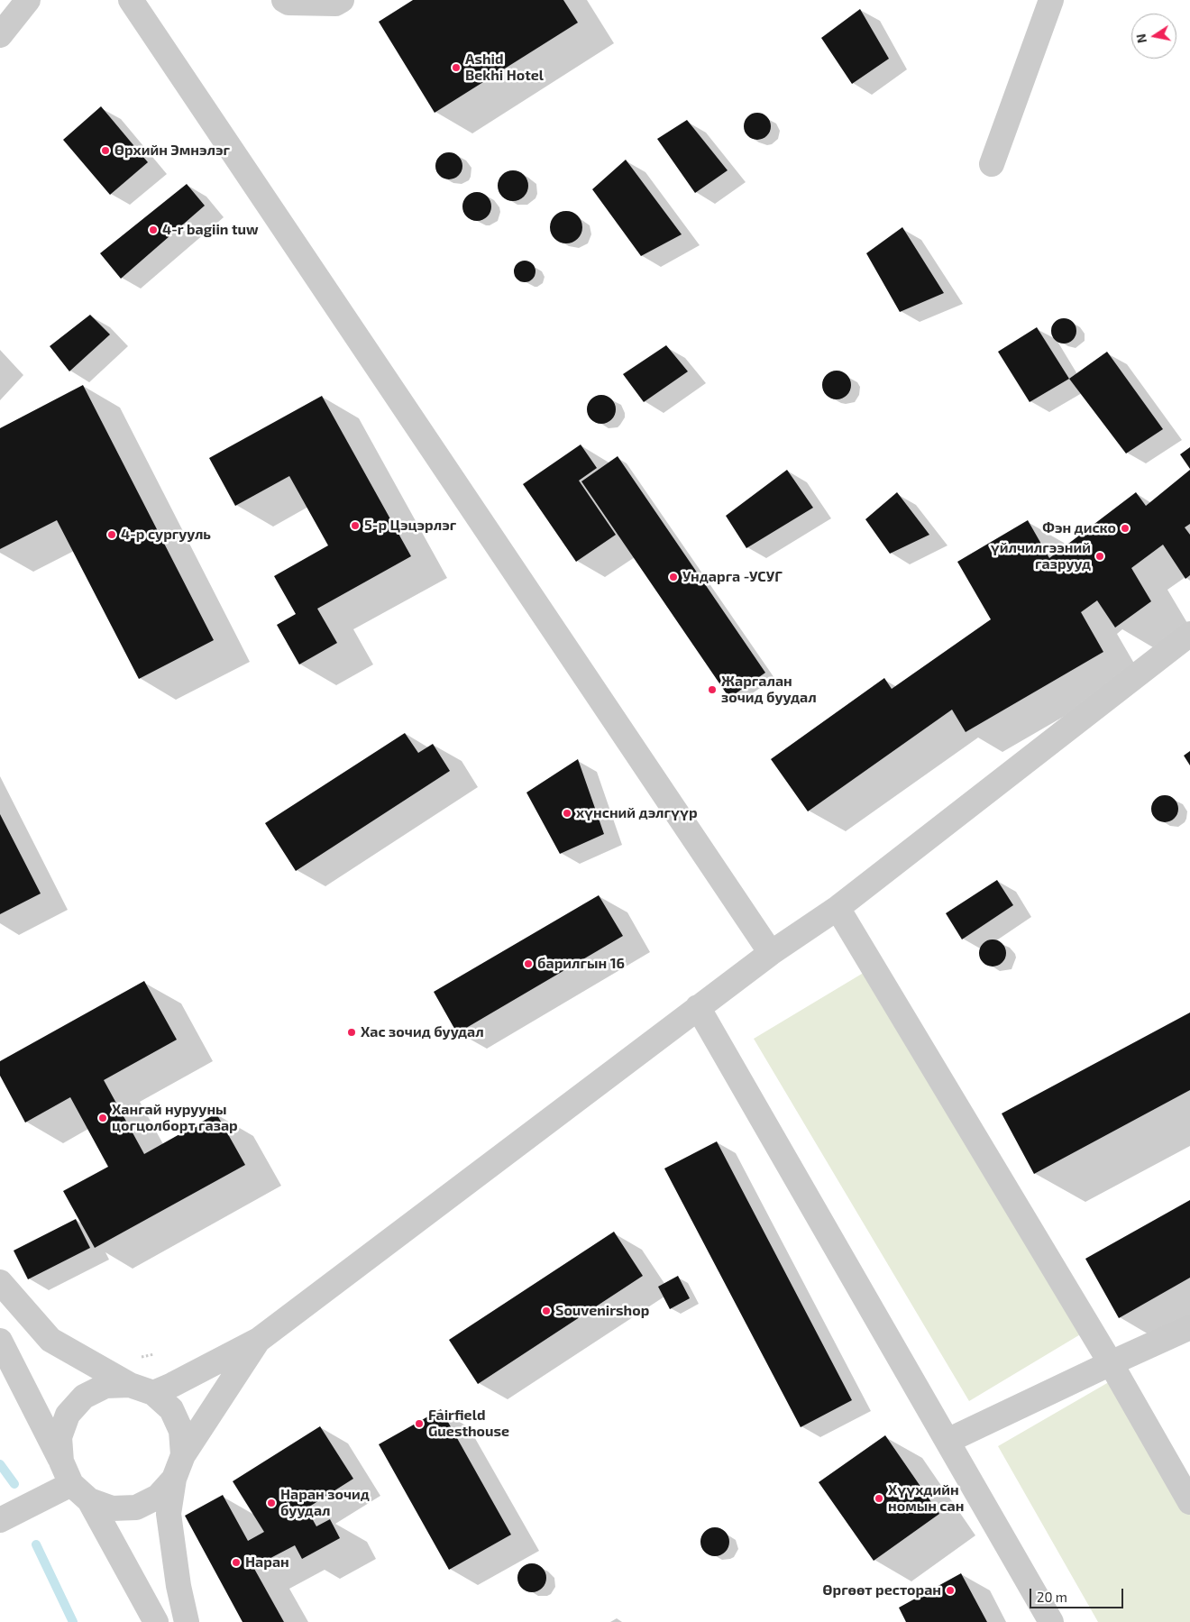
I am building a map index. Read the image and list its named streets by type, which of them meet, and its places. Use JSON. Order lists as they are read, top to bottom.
{
  "places": [
    "Ashid Bekhi Hotel",
    "Өрхийн Эмнэлэг",
    "4-r bagiin tuw",
    "5-р Цэцэрлэг",
    "Фэн диско",
    "4-р сургууль",
    "үйлчилгээний газрууд",
    "Ундарга -УСУГ",
    "Жаргалан зочид буудал",
    "хүнсний дэлгүүр",
    "барилгын 16",
    "Хас зочид буудал",
    "Хангай нурууны цогцолборт газар",
    "Souvenirshop",
    "Fairfield Guesthouse",
    "Хүүхдийн номын сан",
    "Наран зочид буудал",
    "Наран",
    "Өргөөт ресторан"
  ],
  "scale_bar": "20 m",
  "north": "left"
}
